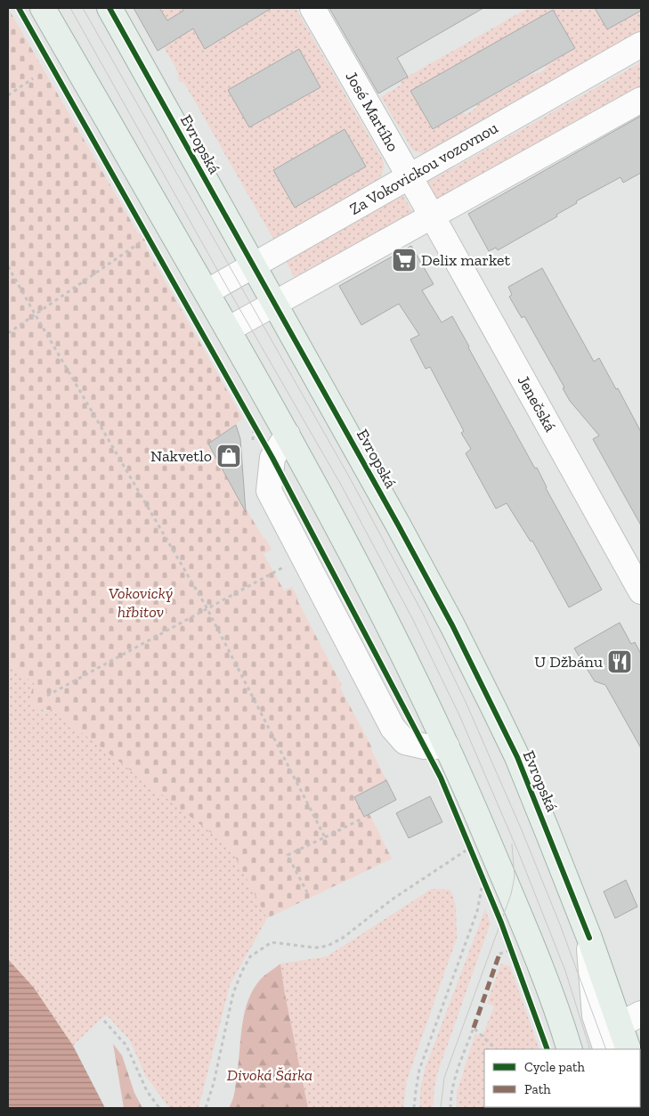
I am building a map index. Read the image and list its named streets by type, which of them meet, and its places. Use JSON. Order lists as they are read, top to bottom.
{
  "streets": {
    "main road": ["Evropská"],
    "street": ["José Martího", "Za Vokovickou vozovnou", "Jenečská"]
  },
  "crossings": [
    ["José Martího", "Za Vokovickou vozovnou"],
    ["José Martího", "Jenečská"],
    ["Evropská", "Za Vokovickou vozovnou"]
  ],
  "parks": ["Vokovický hřbitov", "Divoká Šárka"],
  "places": {
    "supermarket": ["Delix market"],
    "shop": ["Nakvetlo"],
    "restaurant": ["U Džbánu"]
  },
  "legend": ["Cycle path", "Path"]
}
